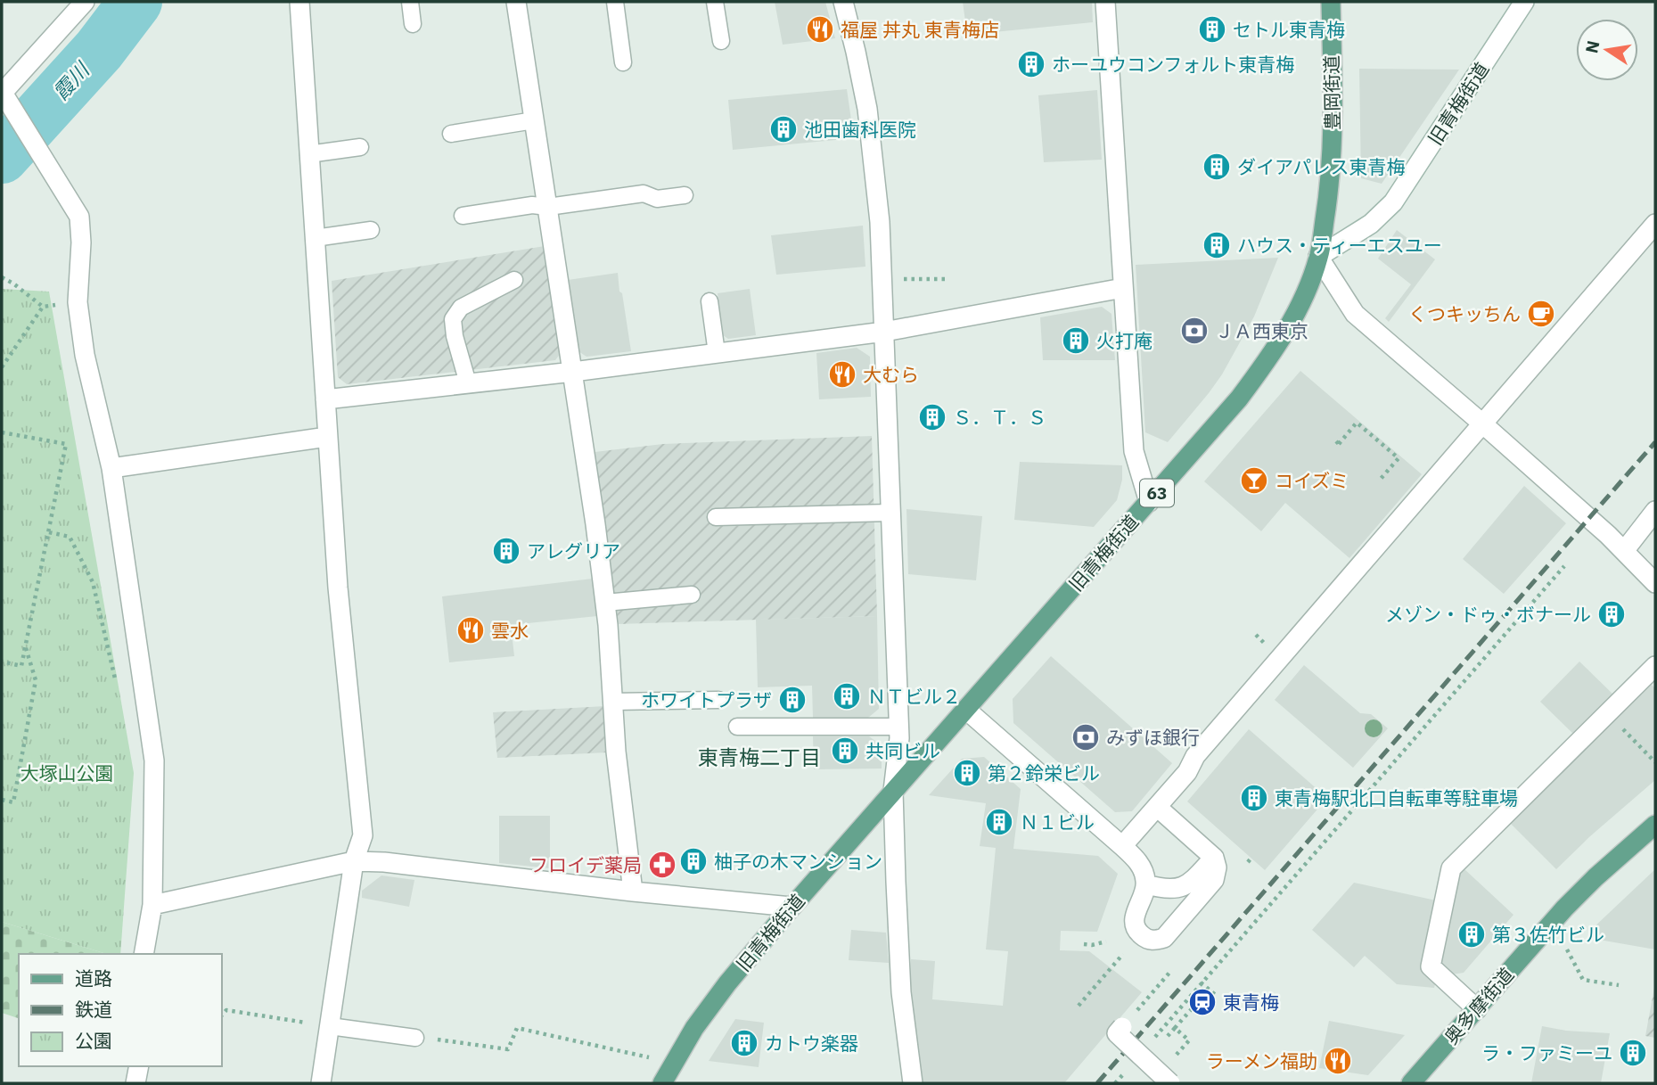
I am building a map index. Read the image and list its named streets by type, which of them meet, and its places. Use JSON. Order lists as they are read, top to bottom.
{
  "streets": {
    "main road": [
      "豊岡街道",
      "旧青梅街道",
      "63",
      "奥多摩街道"
    ]
  },
  "crossings": [
    ["豊岡街道", "旧青梅街道"],
    ["旧青梅街道", "63"]
  ],
  "districts": ["東青梅二丁目"],
  "water": ["霞川"],
  "parks": ["大塚山公園"],
  "places": {
    "restaurant": [
      "福屋 丼丸 東青梅店",
      "大むら",
      "雲水",
      "ラーメン福助"
    ],
    "building": [
      "セトル東青梅",
      "ホーユウコンフォルト東青梅",
      "池田歯科医院",
      "ダイアパレス東青梅",
      "ハウス・ティーエスユー",
      "火打庵",
      "Ｓ．Ｔ．Ｓ",
      "アレグリア",
      "メゾン・ドゥ・ボナール",
      "ＮＴビル２",
      "ホワイトプラザ",
      "共同ビル",
      "第２鈴栄ビル",
      "東青梅駅北口自転車等駐車場",
      "Ｎ１ビル",
      "柚子の木マンション",
      "第３佐竹ビル",
      "カトウ楽器",
      "ラ・ファミーユ"
    ],
    "cafe": ["くつキッちん"],
    "bank": ["ＪＡ西東京", "みずほ銀行"],
    "bar": ["コイズミ"],
    "pharmacy": ["フロイデ薬局"],
    "station": ["東青梅"]
  },
  "legend": ["道路", "鉄道", "公園"],
  "north": "left"
}
